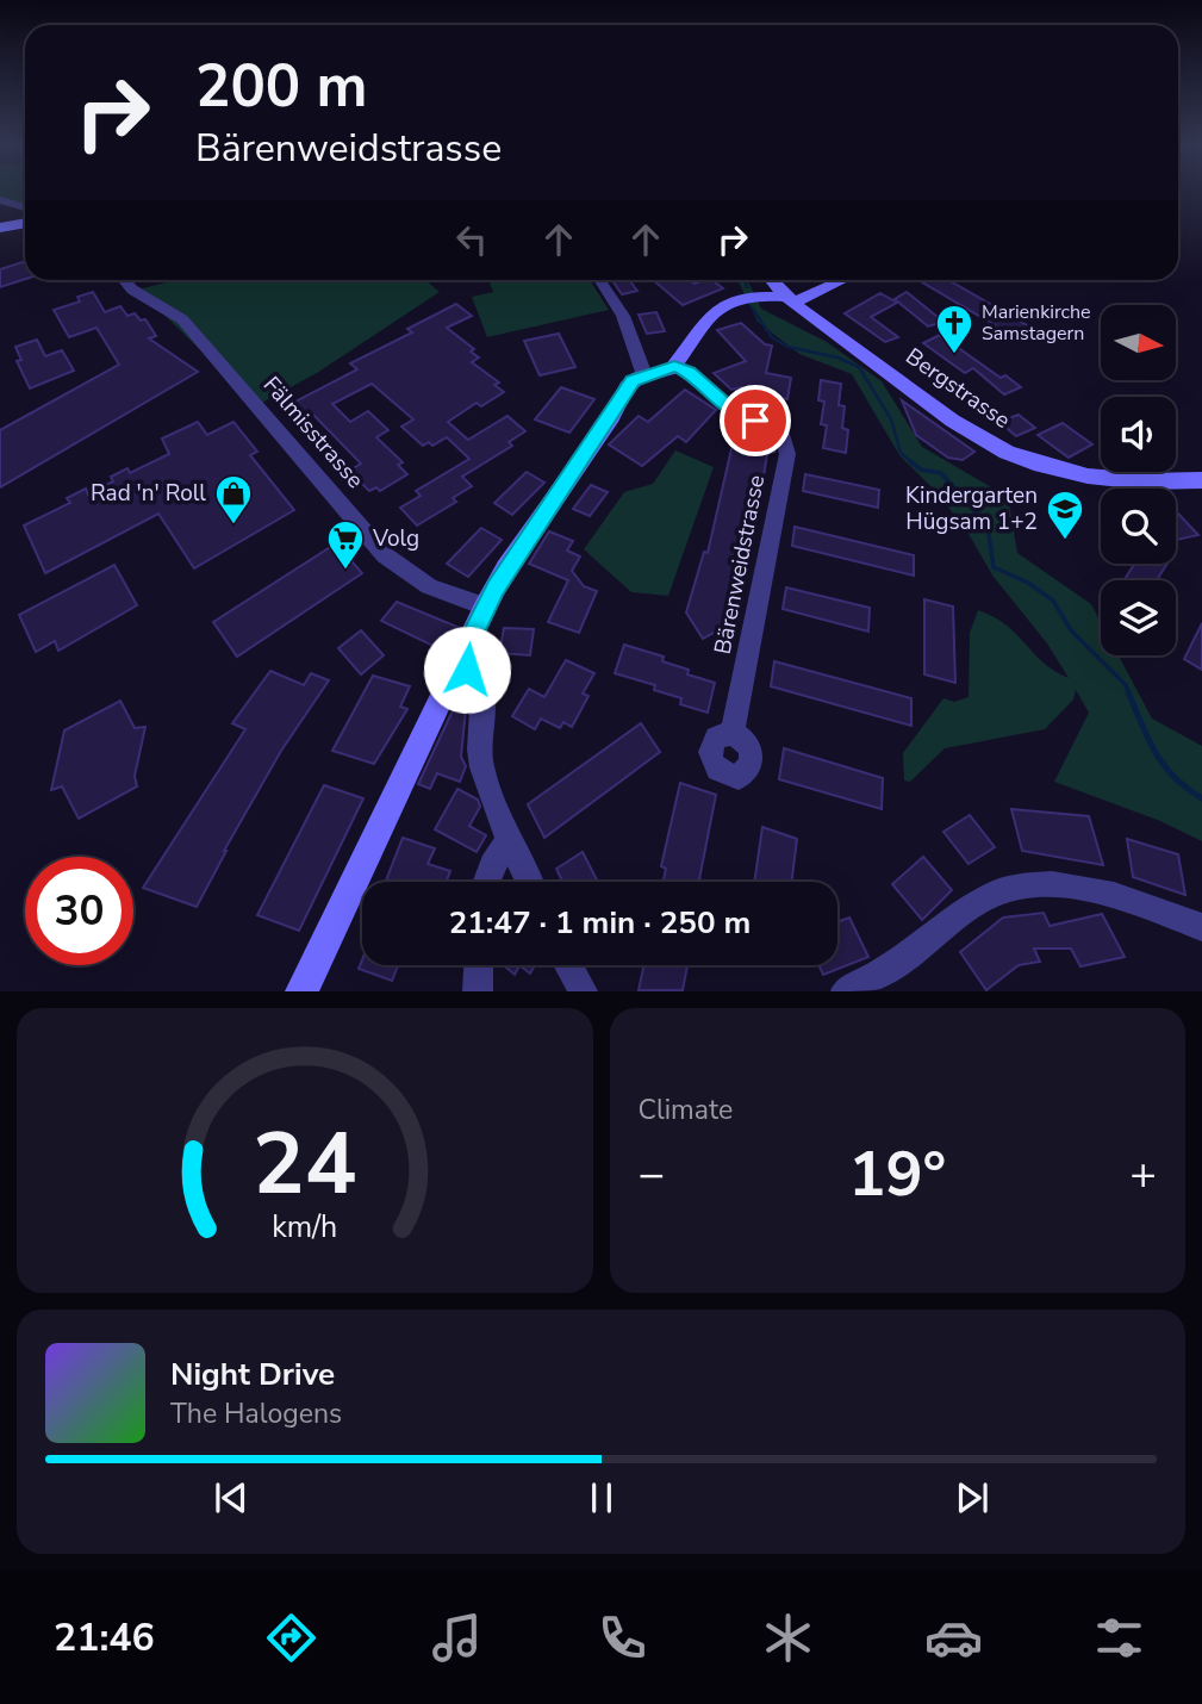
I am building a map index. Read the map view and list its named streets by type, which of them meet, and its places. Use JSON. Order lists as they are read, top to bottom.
{
  "streets": {
    "street": ["Bergstrasse", "Fälmisstrasse", "Bärenweidstrasse"]
  },
  "places": {
    "church": ["Marienkirche Samstagern"],
    "shop": ["Rad 'n' Roll"],
    "school or university": ["Kindergarten Hügsam 1+2"],
    "supermarket": ["Volg"]
  },
  "north": "right",
  "page": {
    "turn": ["200 m", "Bärenweidstrasse"],
    "limit": "30",
    "trip": "21:47 · 1 min · 250 m",
    "tile": "Climate",
    "heat": ["−", "19°", "+"],
    "song": ["Night Drive", "The Halogens"],
    "tabs": "21:46",
    "gauge": ["24", "km/h"]
  }
}
